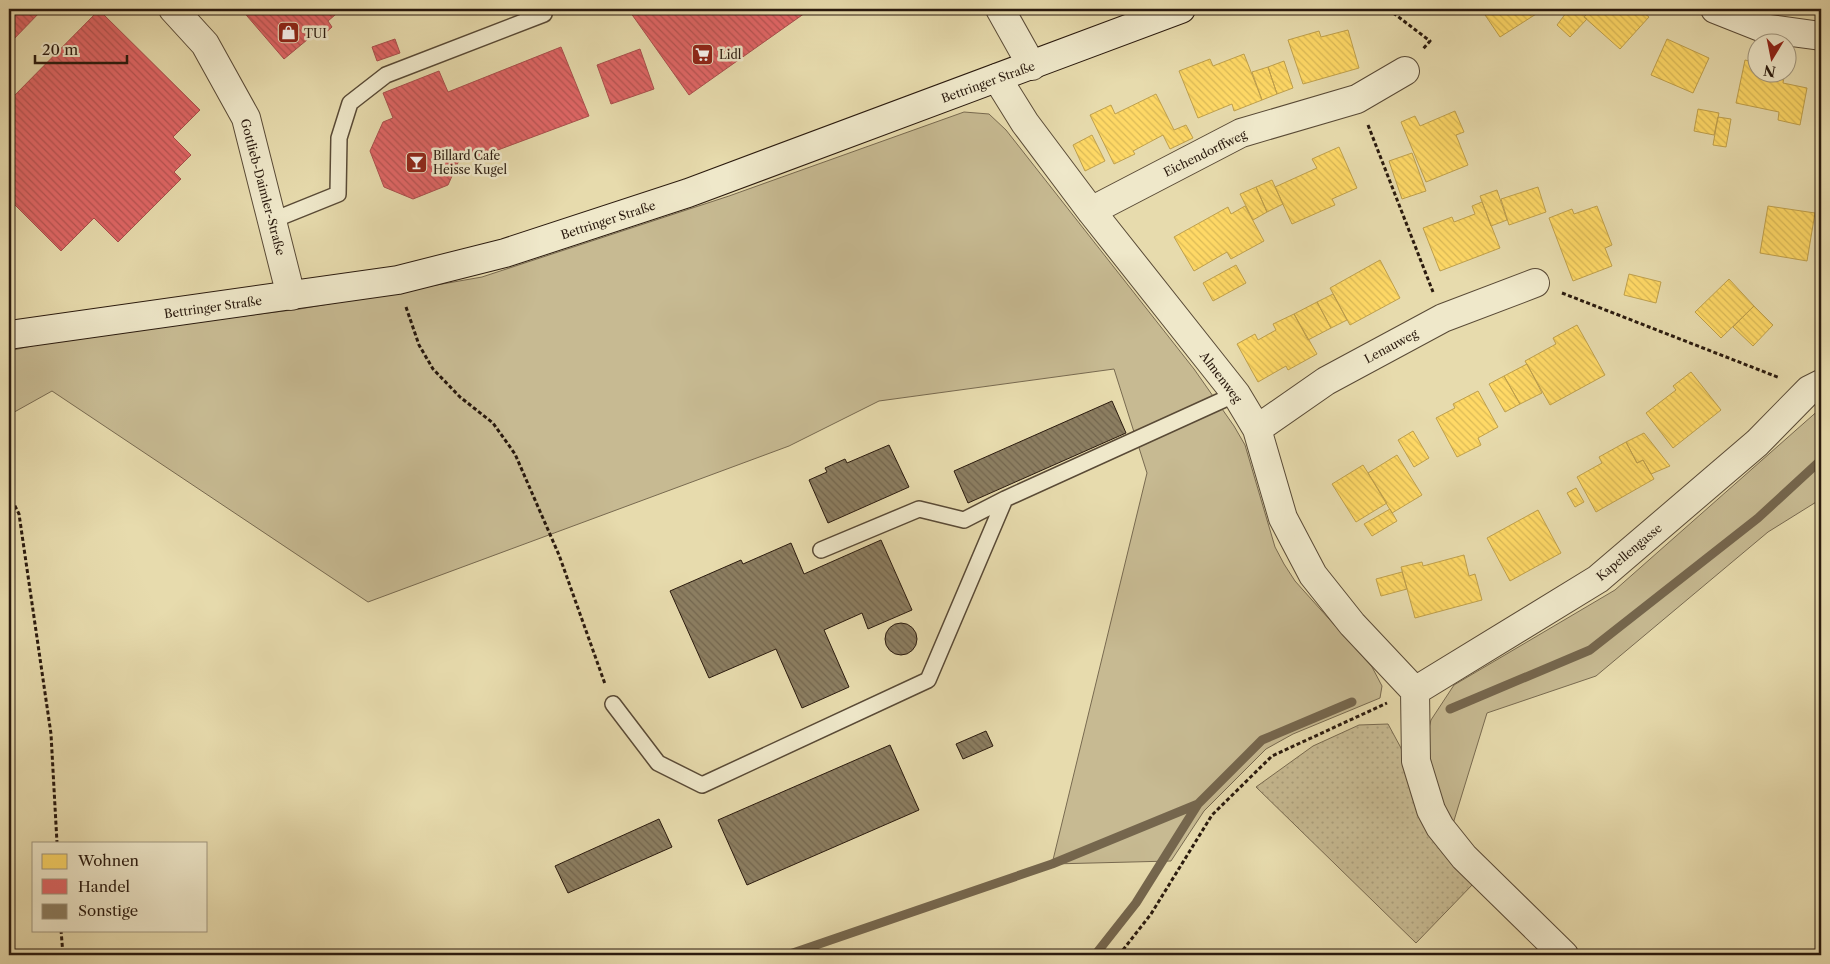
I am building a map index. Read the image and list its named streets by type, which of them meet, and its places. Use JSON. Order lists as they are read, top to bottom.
{
  "streets": {
    "street": [
      "Bettringer Straße",
      "Eichendorffweg",
      "Gottlieb-Daimler-Straße",
      "Lenauweg",
      "Almenweg",
      "Kapellengasse"
    ]
  },
  "crossings": [
    ["Bettringer Straße", "Gottlieb-Daimler-Straße"],
    ["Bettringer Straße", "Almenweg"],
    ["Eichendorffweg", "Almenweg"],
    ["Lenauweg", "Almenweg"],
    ["Almenweg", "Kapellengasse"]
  ],
  "places": {
    "shop": ["TUI"],
    "supermarket": ["Lidl"],
    "bar": ["Billard Cafe Heisse Kugel"]
  },
  "legend": ["Wohnen", "Handel", "Sonstige"],
  "scale_bar": "20 m",
  "north": "bottom"
}
